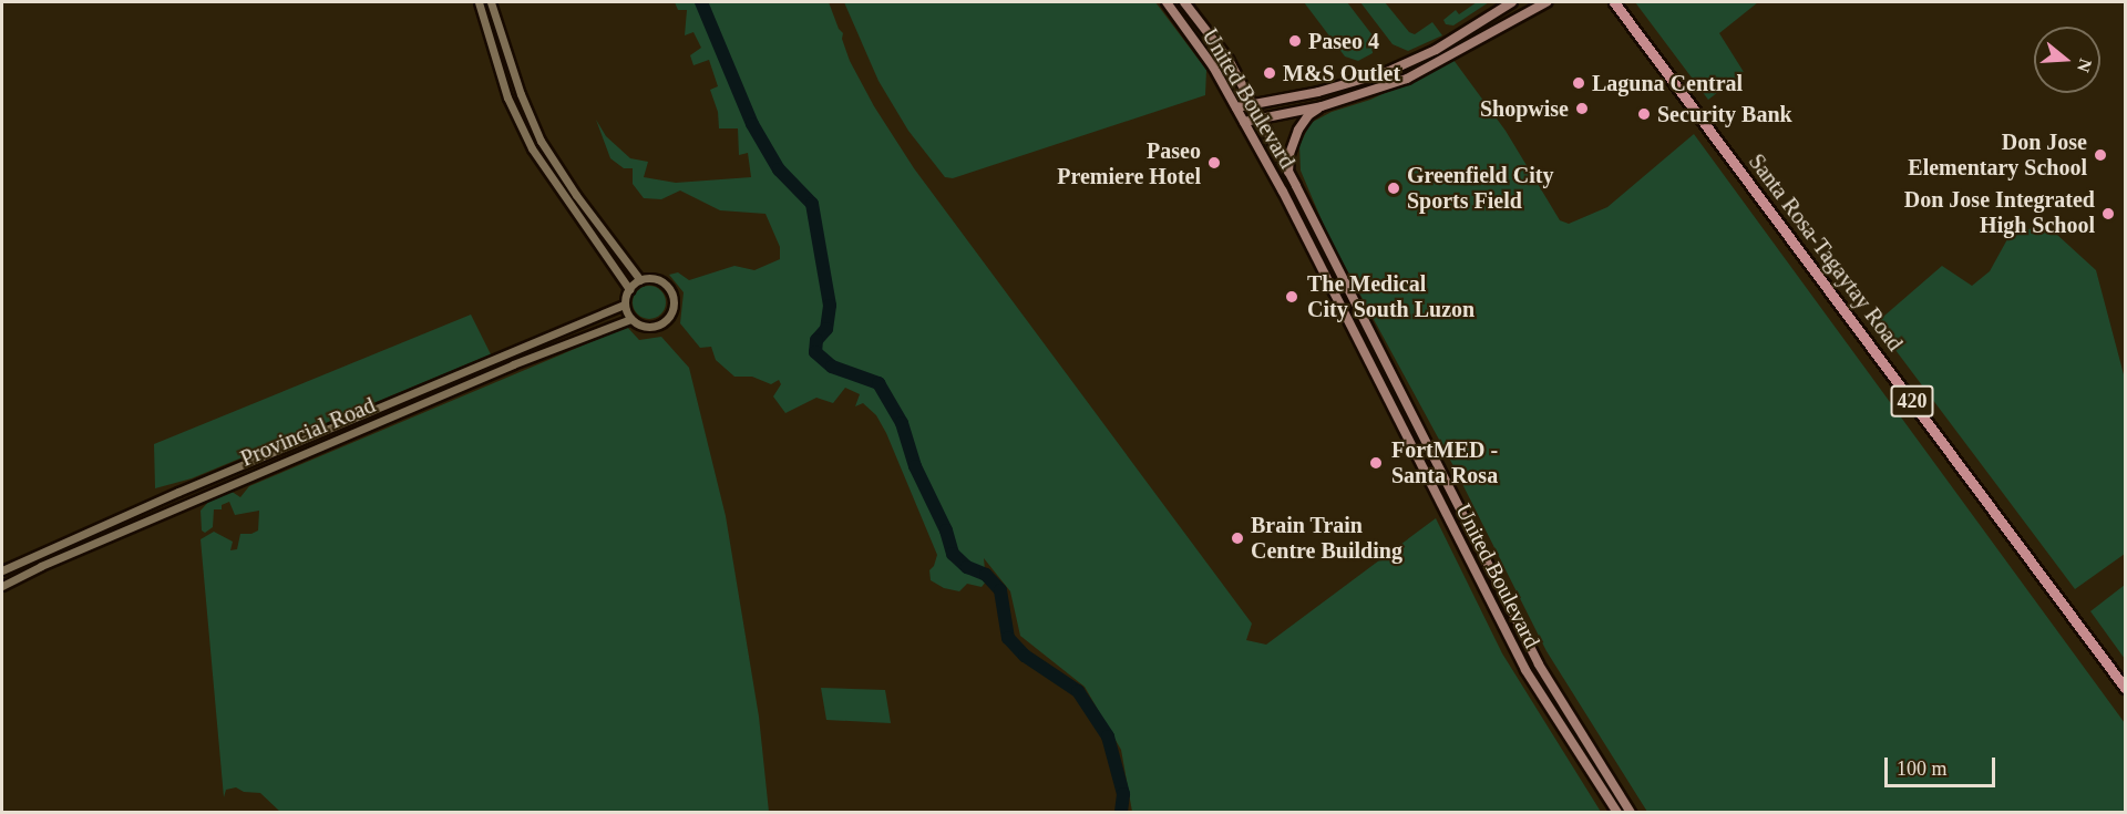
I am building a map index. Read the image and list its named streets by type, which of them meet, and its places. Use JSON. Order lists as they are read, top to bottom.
{
  "streets": {
    "main road": ["United Boulevard", "Santa Rosa-Tagaytay Road", "420"],
    "street": ["Provincial Road"]
  },
  "places": [
    "Paseo 4",
    "M&S Outlet",
    "Laguna Central",
    "Shopwise",
    "Security Bank",
    "Don Jose Elementary School",
    "Paseo Premiere Hotel",
    "Greenfield City Sports Field",
    "Don Jose Integrated High School",
    "The Medical City South Luzon",
    "FortMED - Santa Rosa",
    "Brain Train Centre Building"
  ],
  "scale_bar": "100 m",
  "north": "right"
}
